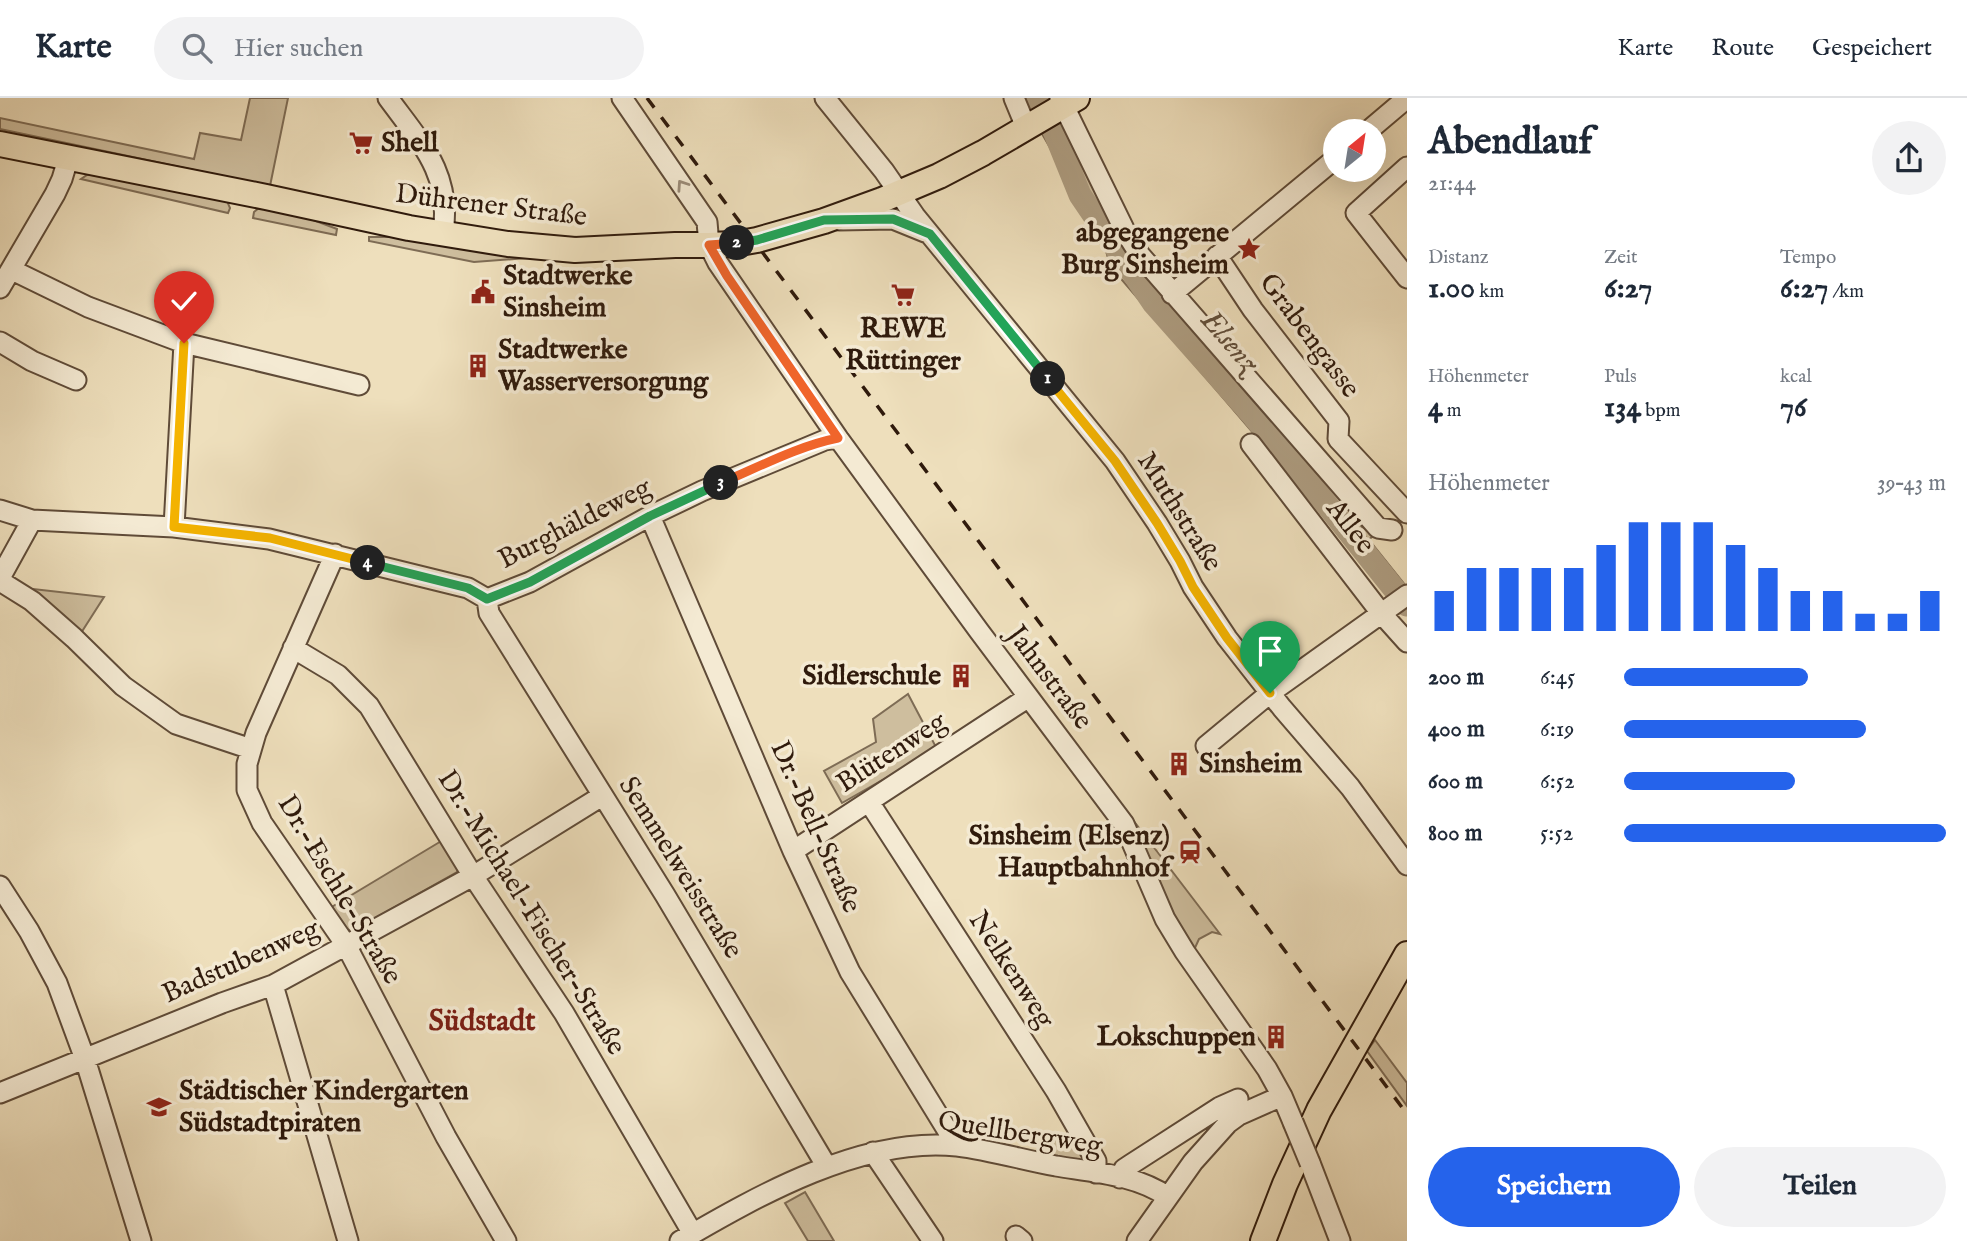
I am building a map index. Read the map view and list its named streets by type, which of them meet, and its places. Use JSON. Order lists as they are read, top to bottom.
{
  "streets": {
    "main road": ["Dührener Straße"],
    "street": [
      "Grabengasse",
      "Muthstraße",
      "Burghäldeweg",
      "Allee",
      "Jahnstraße",
      "Blütenweg",
      "Dr.-Bell-Straße",
      "Semmelweisstraße",
      "Dr.-Eschle-Straße",
      "Dr.-Michael-Fischer-Straße",
      "Badstubenweg",
      "Nelkenweg",
      "Quellbergweg"
    ]
  },
  "crossings": [
    ["Dührener Straße", "Muthstraße"],
    ["Dührener Straße", "Jahnstraße"],
    ["Burghäldeweg", "Jahnstraße"],
    ["Burghäldeweg", "Dr.-Bell-Straße"],
    ["Burghäldeweg", "Semmelweisstraße"],
    ["Burghäldeweg", "Dr.-Eschle-Straße"],
    ["Blütenweg", "Dr.-Bell-Straße"],
    ["Blütenweg", "Nelkenweg"],
    ["Dr.-Bell-Straße", "Quellbergweg"],
    ["Semmelweisstraße", "Badstubenweg"],
    ["Semmelweisstraße", "Quellbergweg"],
    ["Dr.-Eschle-Straße", "Dr.-Michael-Fischer-Straße"],
    ["Dr.-Eschle-Straße", "Badstubenweg"],
    ["Dr.-Michael-Fischer-Straße", "Badstubenweg"],
    ["Dr.-Michael-Fischer-Straße", "Quellbergweg"],
    ["Nelkenweg", "Quellbergweg"]
  ],
  "districts": ["Südstadt"],
  "water": ["Elsenz"],
  "places": {
    "supermarket": ["Shell", "REWE Rüttinger"],
    "place": ["abgegangene Burg Sinsheim"],
    "public building": ["Stadtwerke Sinsheim"],
    "building": [
      "Stadtwerke Wasserversorgung",
      "Sidlerschule",
      "Sinsheim",
      "Lokschuppen"
    ],
    "station": ["Sinsheim (Elsenz) Hauptbahnhof"],
    "school or university": ["Städtischer Kindergarten Südstadtpiraten"]
  },
  "north": "top right",
  "page": {
    "header": "Karte",
    "search": "Hier suchen",
    "nav": ["Karte", "Route", "Gespeichert"],
    "heading": ["Abendlauf", "21:44"],
    "stats": [
      ["Distanz", "1.00 km"],
      ["Zeit", "6:27"],
      ["Tempo", "6:27 /km"],
      ["Höhenmeter", "4 m"],
      ["Puls", "134 bpm"],
      ["kcal", "76"]
    ],
    "pins": [
      "2",
      "1",
      "3",
      "4"
    ],
    "chart": ["Höhenmeter", "39–43 m"],
    "list": [
      {
        "name": "200 m",
        "note": "6:45"
      },
      {
        "name": "400 m",
        "note": "6:19"
      },
      {
        "name": "600 m",
        "note": "6:52"
      },
      {
        "name": "800 m",
        "note": "5:52"
      }
    ],
    "buttons": ["Speichern", "Teilen"]
  }
}
